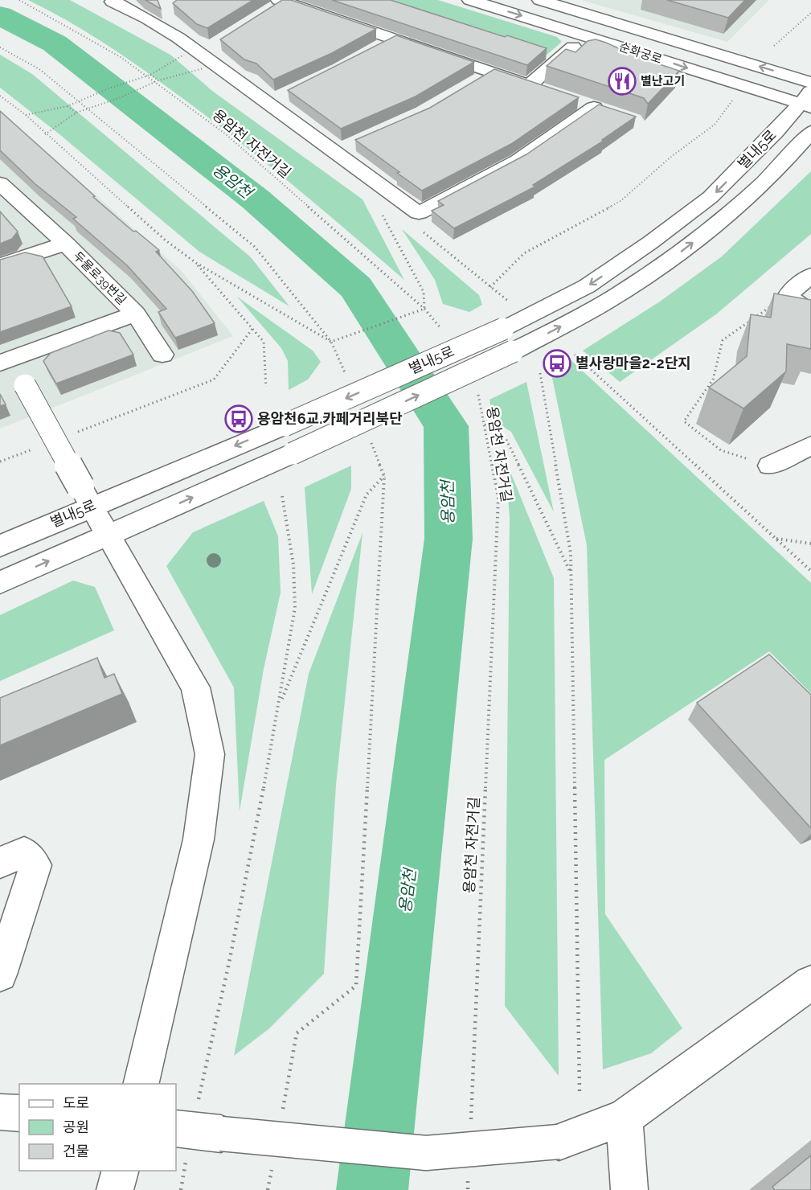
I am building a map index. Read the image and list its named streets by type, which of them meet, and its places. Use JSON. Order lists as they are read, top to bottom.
{
  "streets": {
    "street": ["순화궁로", "별내5로", "두물로39번길"],
    "path": ["용암천 자전거길"]
  },
  "crossings": [
    ["순화궁로", "별내5로"]
  ],
  "water": ["용암천"],
  "places": {
    "restaurant": ["별난고기"],
    "bus stop": ["별사랑마을2-2단지", "용암천6교.카페거리북단"]
  },
  "legend": ["도로", "공원", "건물"]
}
